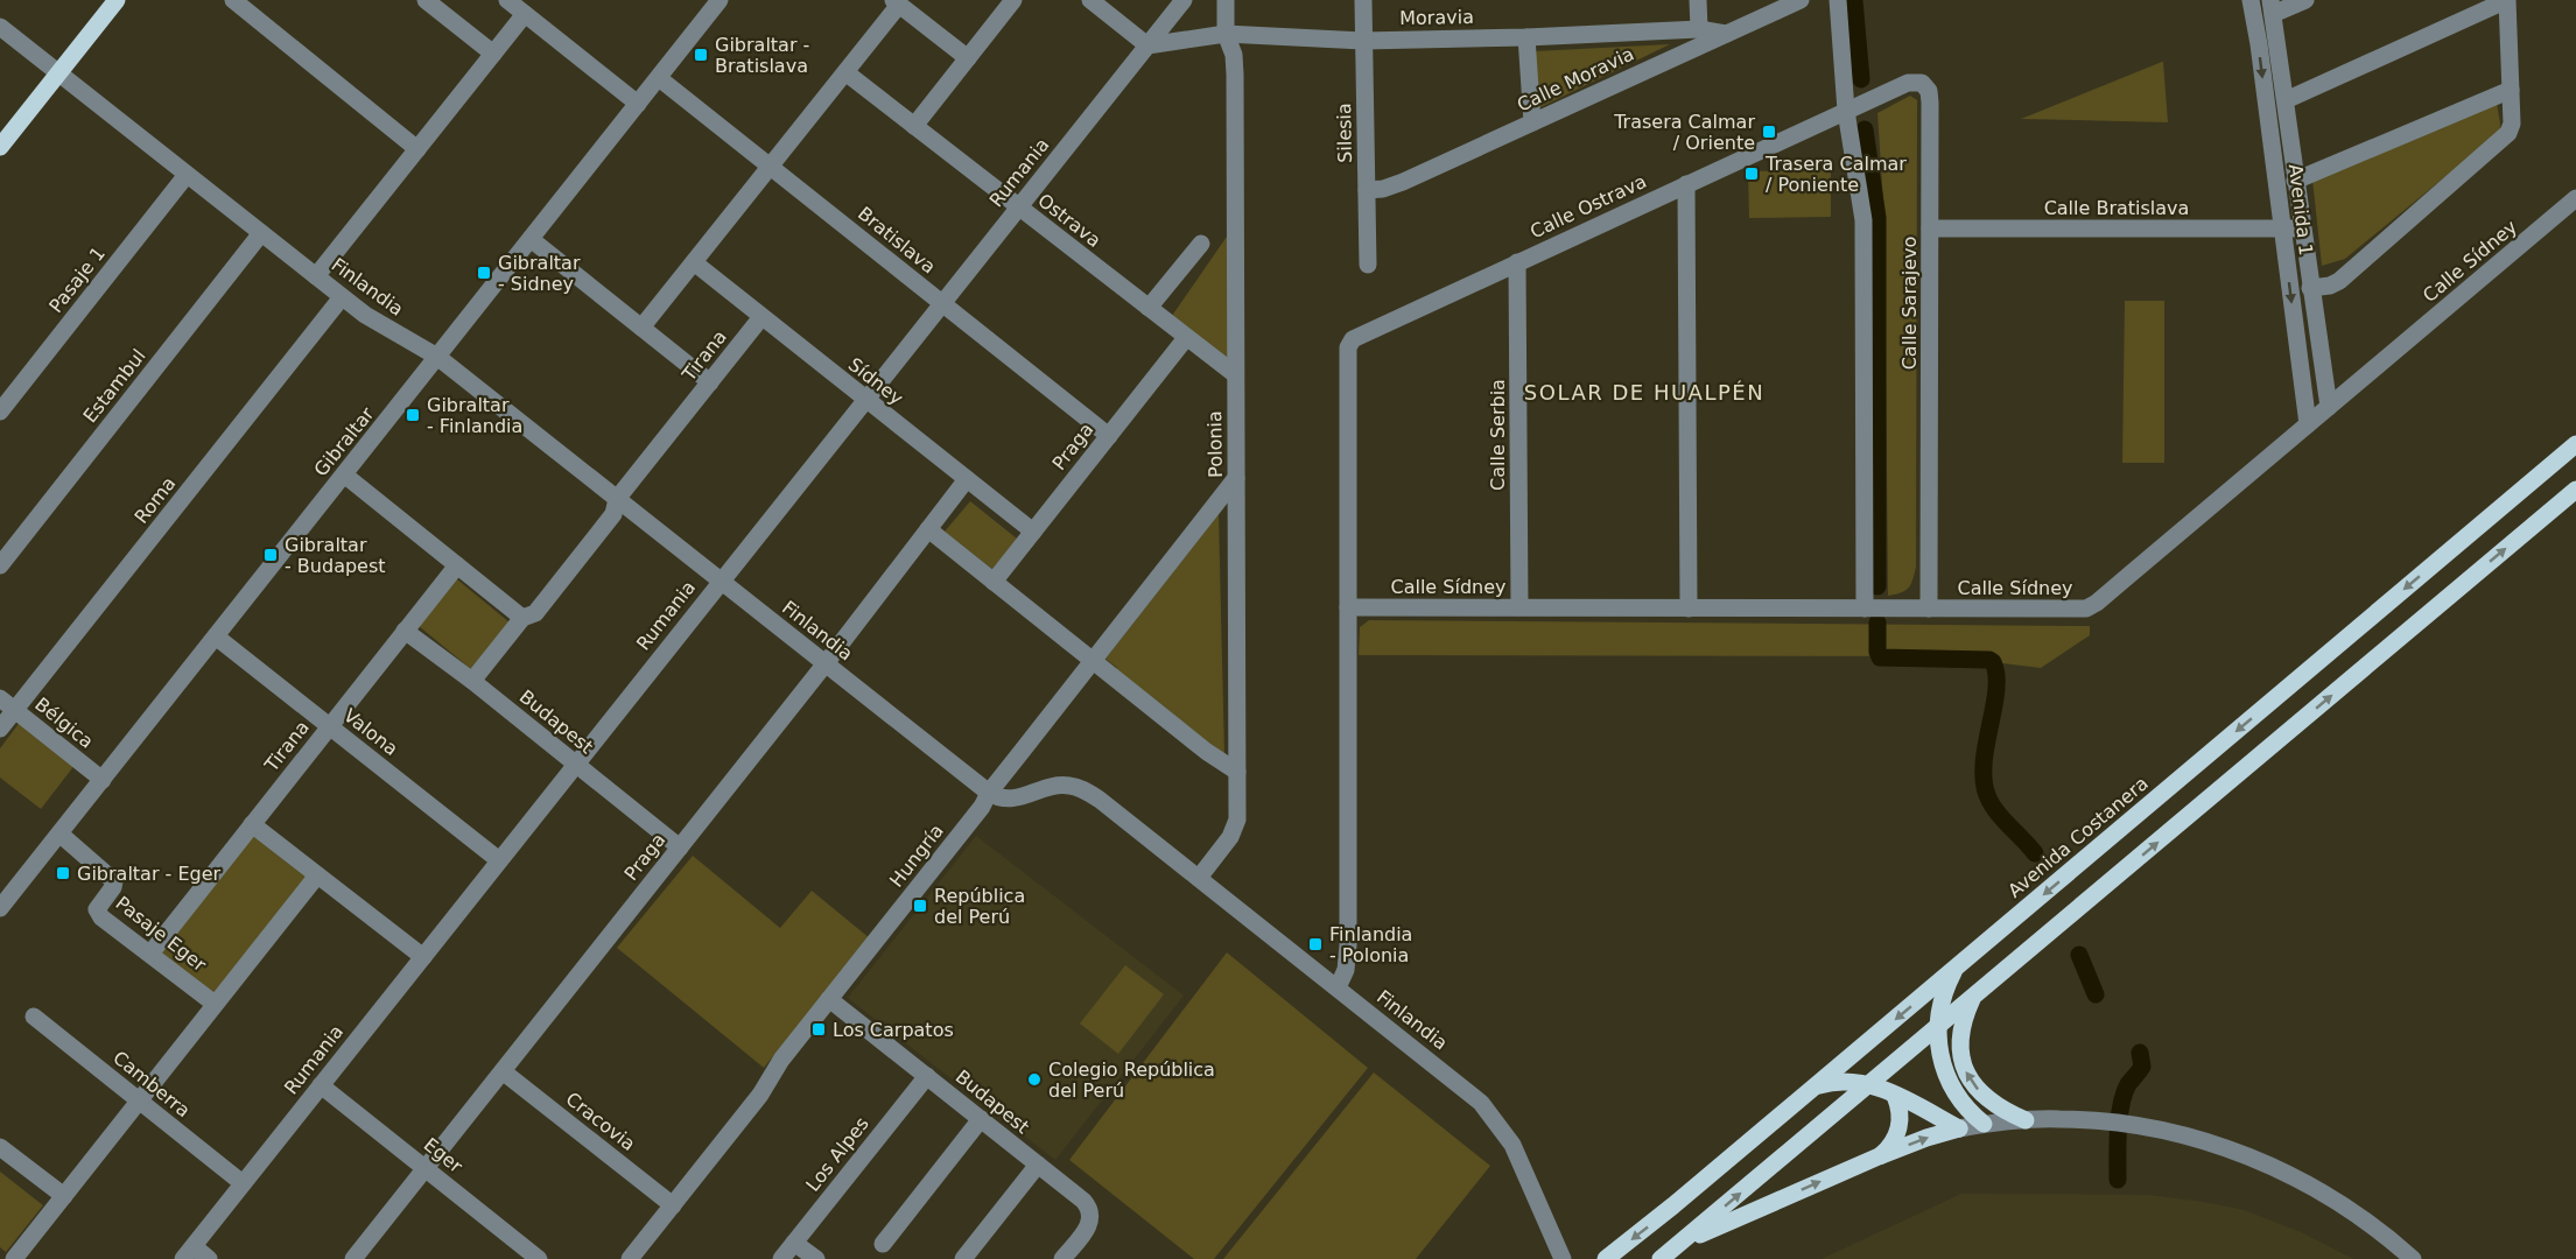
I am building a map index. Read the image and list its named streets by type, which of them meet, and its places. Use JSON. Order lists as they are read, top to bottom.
{
  "streets": {
    "main road": ["Avenida Costanera"],
    "street": [
      "Moravia",
      "Calle Moravia",
      "Silesia",
      "Rumania",
      "Calle Ostrava",
      "Calle Bratislava",
      "Avenida 1",
      "Ostrava",
      "Bratislava",
      "Calle Sídney",
      "Pasaje 1",
      "Finlandia",
      "Calle Sarajevo",
      "Tirana",
      "Sídney",
      "Estambul",
      "Calle Serbia",
      "Gibraltar",
      "Polonia",
      "Praga",
      "Roma",
      "Budapest",
      "Bélgica",
      "Valona",
      "Hungría",
      "Pasaje Eger",
      "Camberra",
      "Cracovia",
      "Los Alpes",
      "Eger"
    ]
  },
  "crossings": [
    ["Moravia", "Calle Moravia"],
    ["Moravia", "Silesia"],
    ["Moravia", "Rumania"],
    ["Moravia", "Polonia"],
    ["Calle Moravia", "Silesia"],
    ["Rumania", "Ostrava"],
    ["Rumania", "Bratislava"],
    ["Rumania", "Finlandia"],
    ["Rumania", "Sídney"],
    ["Rumania", "Budapest"],
    ["Rumania", "Valona"],
    ["Rumania", "Camberra"],
    ["Rumania", "Eger"],
    ["Calle Ostrava", "Calle Sídney"],
    ["Calle Ostrava", "Calle Sarajevo"],
    ["Calle Ostrava", "Calle Serbia"],
    ["Calle Bratislava", "Avenida 1"],
    ["Calle Bratislava", "Calle Sarajevo"],
    ["Avenida 1", "Calle Sídney"],
    ["Ostrava", "Polonia"],
    ["Ostrava", "Praga"],
    ["Bratislava", "Gibraltar"],
    ["Bratislava", "Praga"],
    ["Calle Sídney", "Calle Sarajevo"],
    ["Calle Sídney", "Calle Serbia"],
    ["Pasaje 1", "Finlandia"],
    ["Finlandia", "Tirana"],
    ["Finlandia", "Estambul"],
    ["Finlandia", "Gibraltar"],
    ["Finlandia", "Polonia"],
    ["Finlandia", "Praga"],
    ["Finlandia", "Roma"],
    ["Finlandia", "Hungría"],
    ["Tirana", "Sídney"],
    ["Tirana", "Budapest"],
    ["Tirana", "Valona"],
    ["Tirana", "Pasaje Eger"],
    ["Sídney", "Praga"],
    ["Gibraltar", "Bélgica"],
    ["Gibraltar", "Valona"],
    ["Gibraltar", "Pasaje Eger"],
    ["Polonia", "Hungría"],
    ["Praga", "Budapest"],
    ["Praga", "Cracovia"],
    ["Praga", "Eger"],
    ["Roma", "Bélgica"],
    ["Budapest", "Hungría"],
    ["Budapest", "Los Alpes"],
    ["Hungría", "Cracovia"]
  ],
  "districts": ["SOLAR DE HUALPÉN"],
  "places": {
    "transit": [
      "Gibraltar - Bratislava",
      "Trasera Calmar / Oriente",
      "Trasera Calmar / Poniente",
      "Gibraltar - Sidney",
      "Gibraltar - Finlandia",
      "Gibraltar - Budapest",
      "Gibraltar - Eger",
      "República del Perú",
      "Finlandia - Polonia",
      "Los Carpatos"
    ],
    "other": ["Colegio República del Perú"]
  }
}
